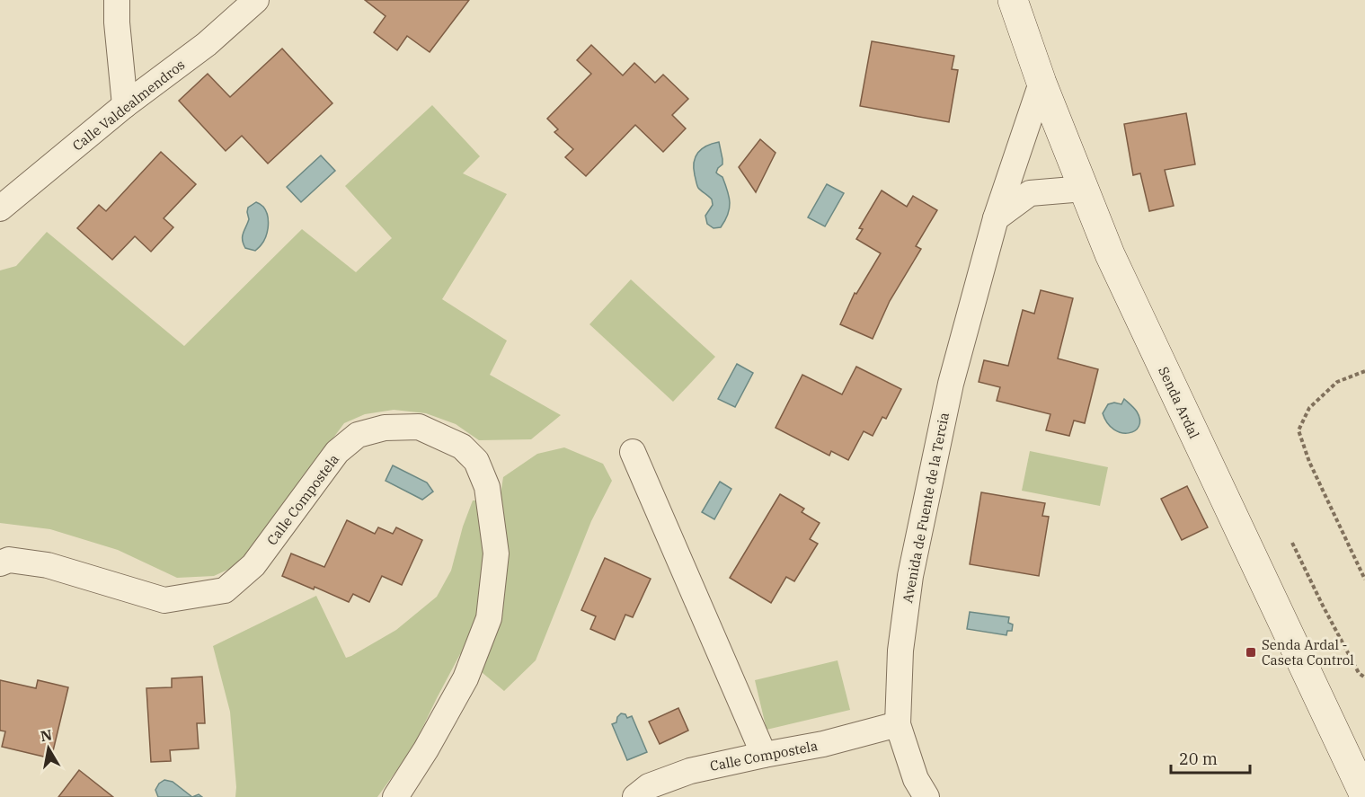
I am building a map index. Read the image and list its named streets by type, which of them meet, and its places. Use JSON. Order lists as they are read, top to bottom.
{
  "streets": {
    "main road": ["Senda Ardal"],
    "street": ["Calle Valdealmendros", "Calle Compostela", "Avenida de Fuente de la Tercia"]
  },
  "crossings": [
    ["Senda Ardal", "Avenida de Fuente de la Tercia"],
    ["Calle Compostela", "Avenida de Fuente de la Tercia"]
  ],
  "places": {
    "transit": ["Senda Ardal - Caseta Control"]
  },
  "scale_bar": "20 m",
  "north": "top"
}
